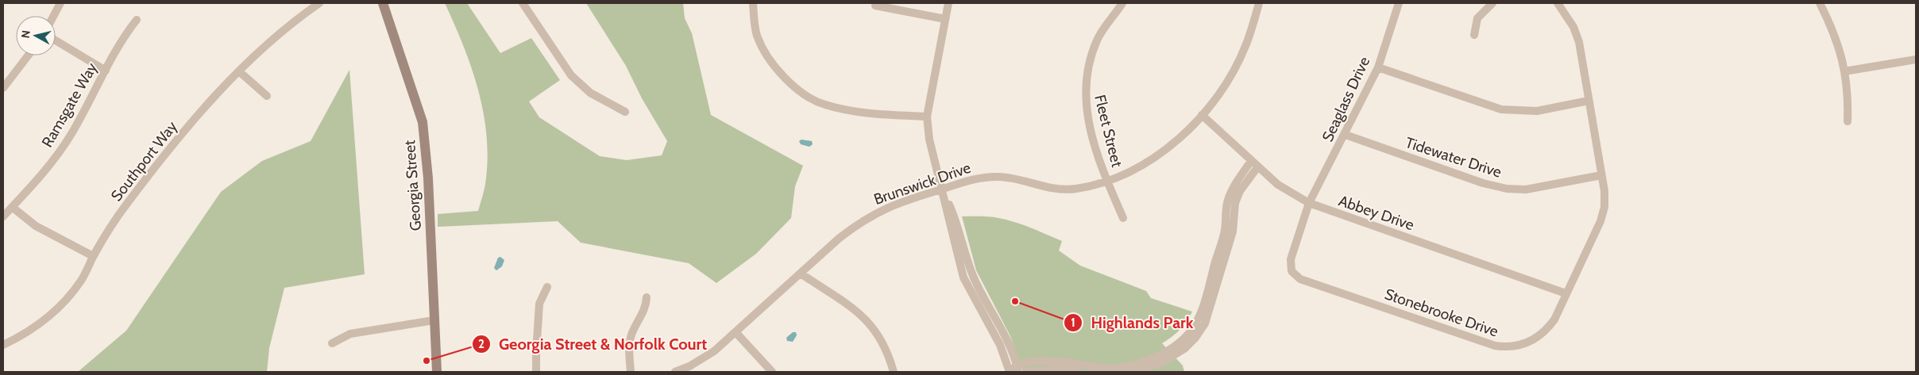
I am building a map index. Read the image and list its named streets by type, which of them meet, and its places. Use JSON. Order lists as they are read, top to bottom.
{
  "streets": {
    "street": [
      "Seaglass Drive",
      "Ramsgate Way",
      "Fleet Street",
      "Tidewater Drive",
      "Southport Way",
      "Brunswick Drive",
      "Georgia Street",
      "Abbey Drive",
      "Stonebrooke Drive"
    ]
  },
  "crossings": [
    ["Seaglass Drive", "Tidewater Drive"],
    ["Seaglass Drive", "Abbey Drive"],
    ["Seaglass Drive", "Stonebrooke Drive"],
    ["Fleet Street", "Brunswick Drive"],
    ["Tidewater Drive", "Stonebrooke Drive"],
    ["Brunswick Drive", "Abbey Drive"],
    ["Abbey Drive", "Stonebrooke Drive"]
  ],
  "places": ["Highlands Park", "Georgia Street & Norfolk Court"],
  "north": "left"
}
